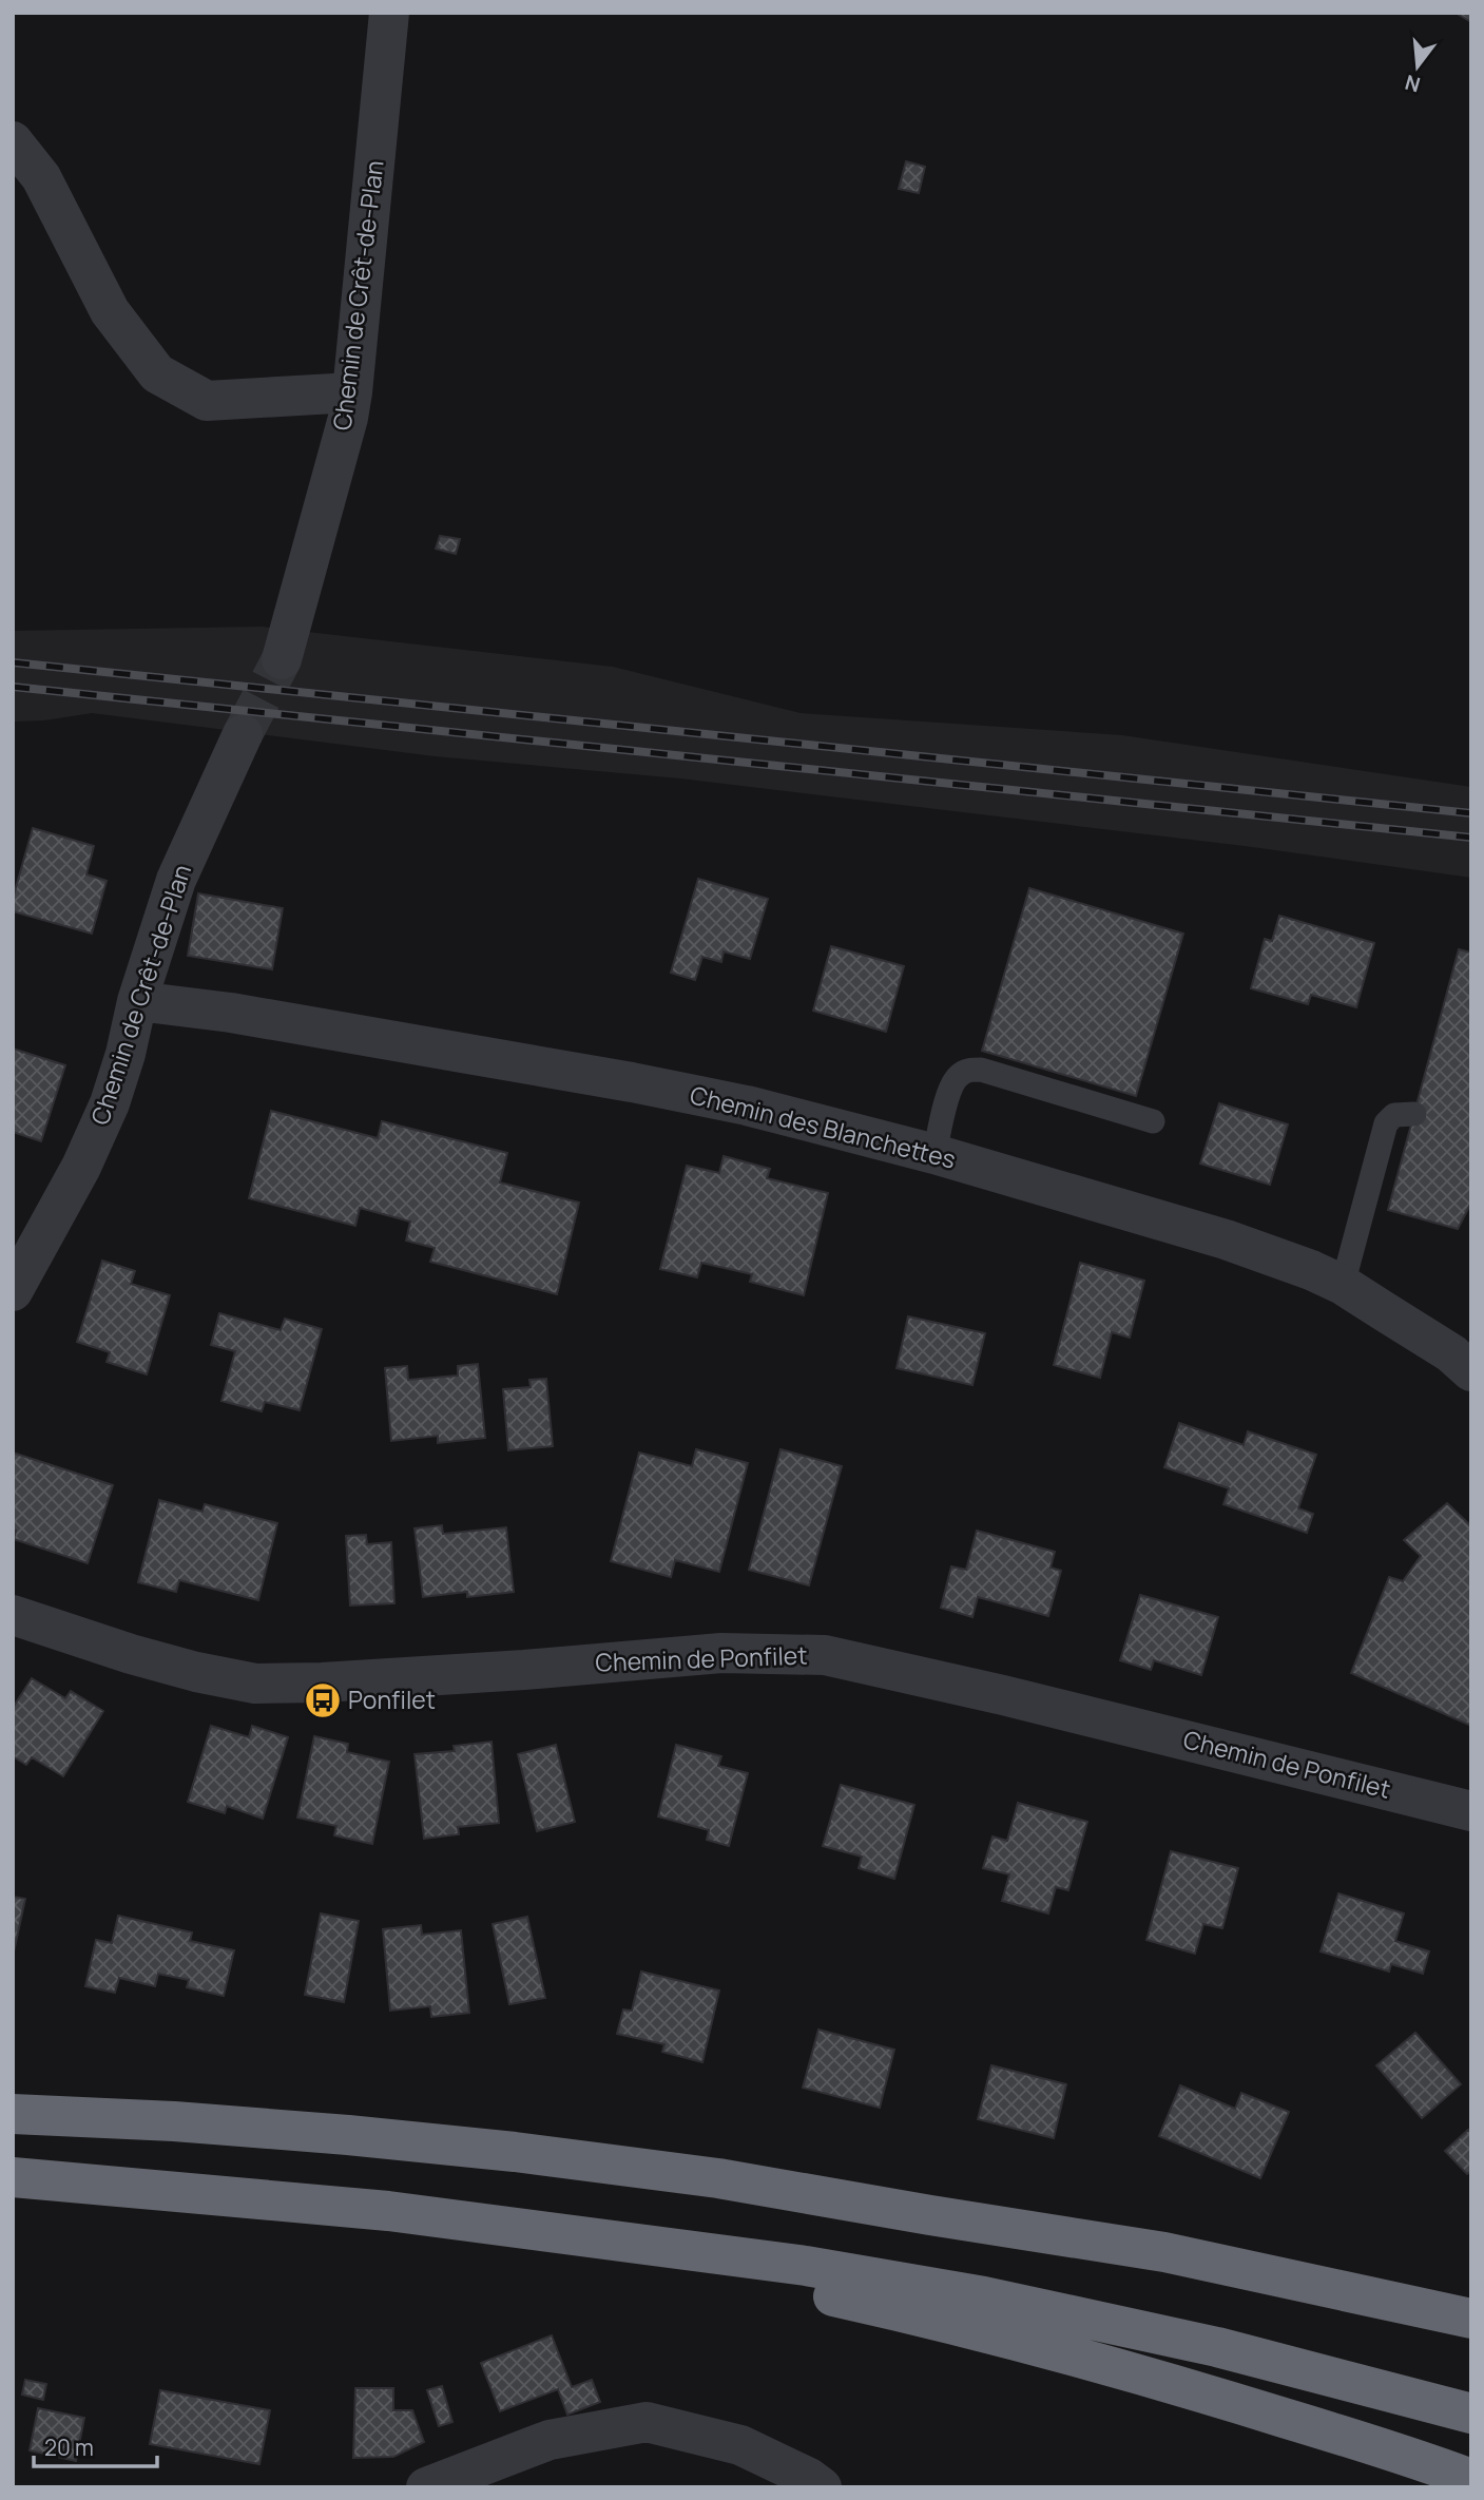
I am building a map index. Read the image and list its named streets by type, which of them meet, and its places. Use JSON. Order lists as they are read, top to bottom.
{
  "streets": {
    "street": ["Chemin de Crêt-de-Plan", "Chemin des Blanchettes", "Chemin de Ponfilet"]
  },
  "crossings": [
    ["Chemin de Crêt-de-Plan", "Chemin des Blanchettes"]
  ],
  "places": {
    "bus stop": ["Ponfilet"]
  },
  "scale_bar": "20 m",
  "north": "bottom"
}
